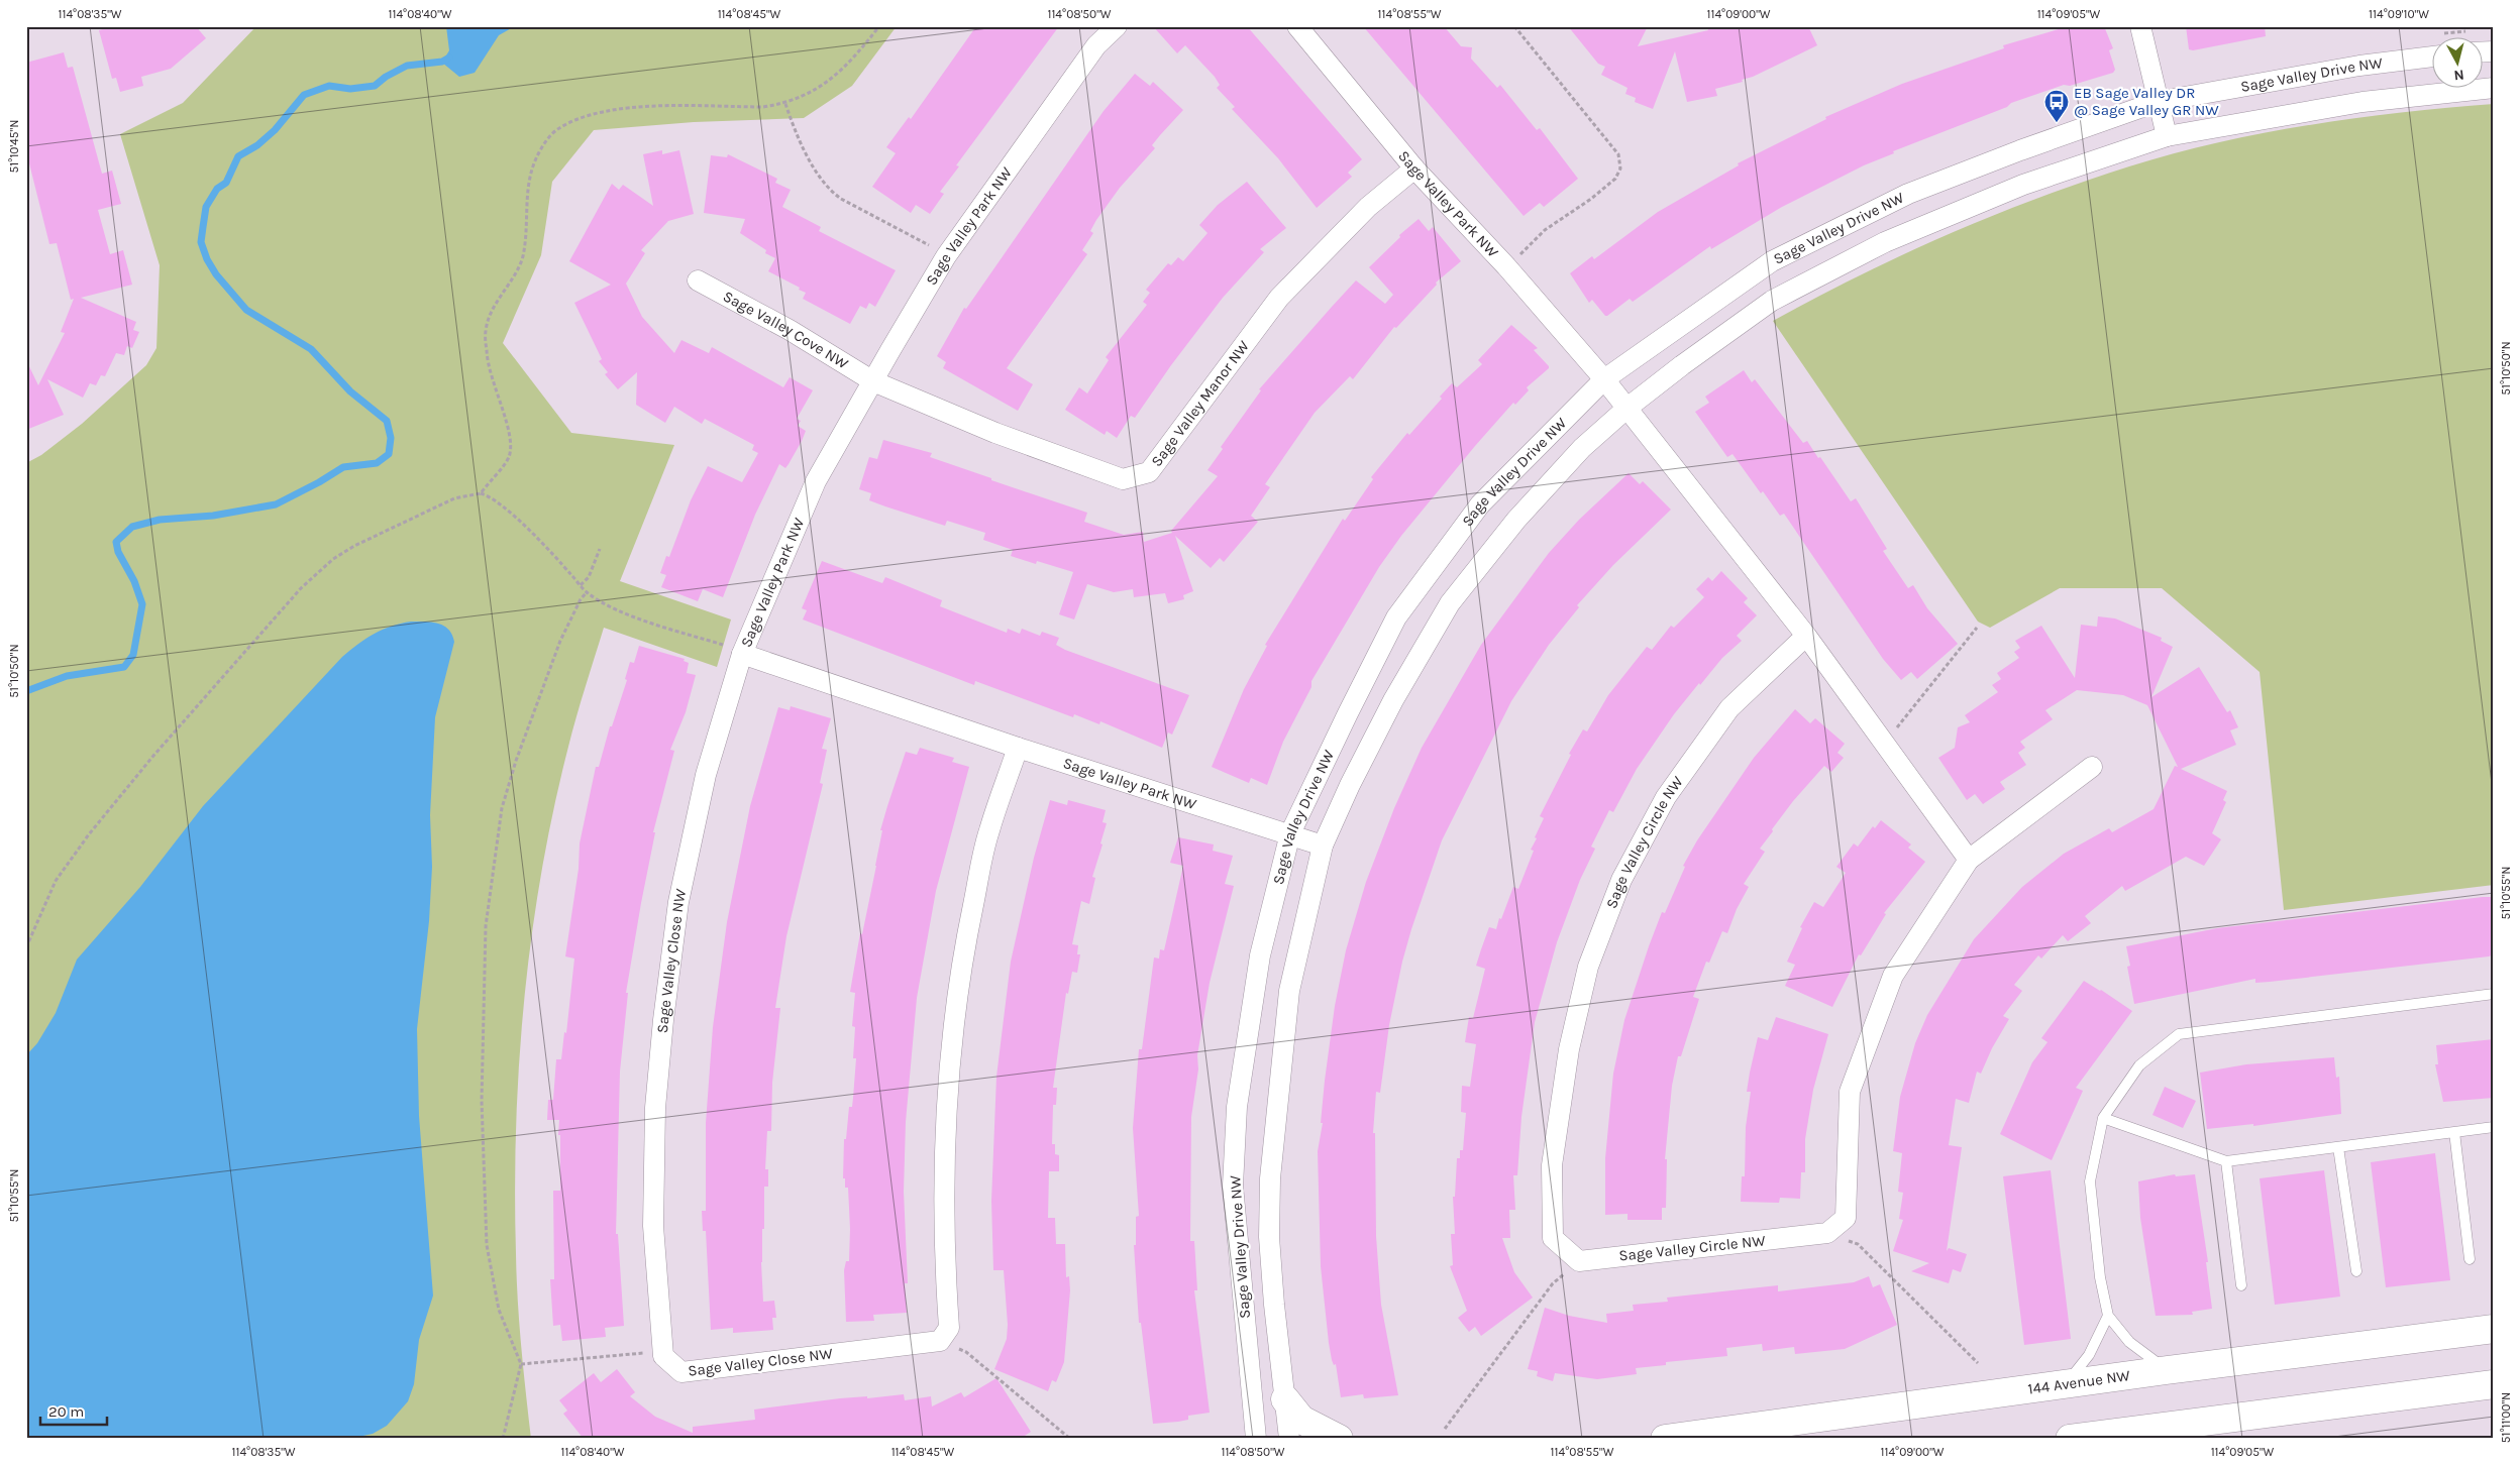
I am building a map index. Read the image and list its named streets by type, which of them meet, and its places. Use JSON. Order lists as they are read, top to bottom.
{
  "streets": {
    "main road": ["144 Avenue NW"],
    "street": [
      "Sage Valley Drive NW",
      "Sage Valley Park NW",
      "Sage Valley Cove NW",
      "Sage Valley Manor NW",
      "Sage Valley Circle NW",
      "Sage Valley Close NW"
    ]
  },
  "crossings": [
    ["Sage Valley Drive NW", "Sage Valley Park NW"],
    ["Sage Valley Park NW", "Sage Valley Cove NW"],
    ["Sage Valley Park NW", "Sage Valley Manor NW"],
    ["Sage Valley Park NW", "Sage Valley Close NW"],
    ["Sage Valley Cove NW", "Sage Valley Manor NW"]
  ],
  "places": {
    "bus stop": ["EB Sage Valley DR @ Sage Valley GR NW"]
  },
  "scale_bar": "20 m",
  "north": "bottom",
  "coordinates": [
    "114°08'35\"W",
    "114°08'40\"W",
    "114°08'45\"W",
    "114°08'50\"W",
    "114°08'55\"W",
    "114°09'00\"W",
    "114°09'05\"W",
    "114°09'10\"W",
    "51°10'45\"N",
    "51°10'50\"N",
    "51°10'55\"N",
    "51°11'00\"N"
  ]
}
